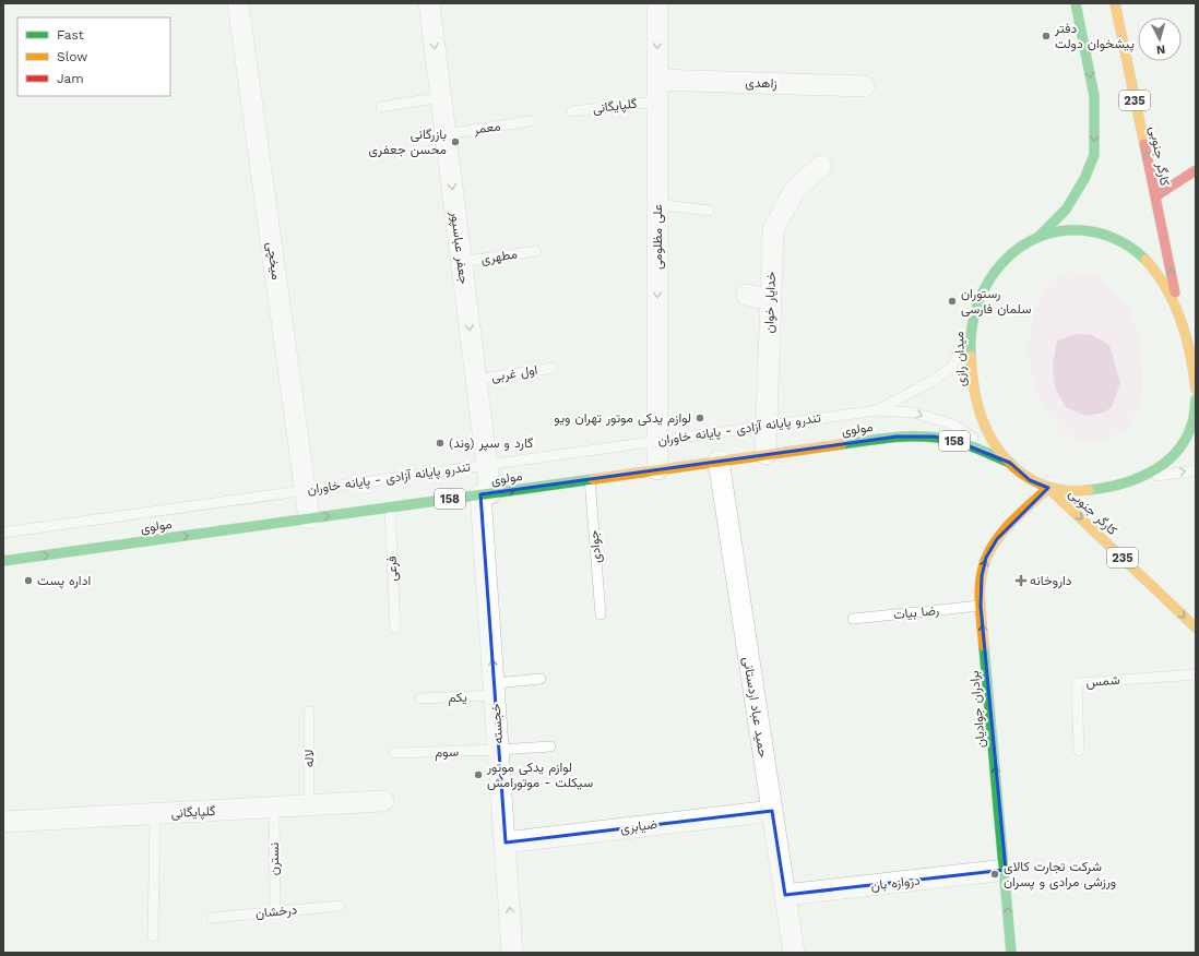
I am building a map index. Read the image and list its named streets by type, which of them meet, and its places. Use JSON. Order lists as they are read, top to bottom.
{
  "streets": {
    "main road": [
      "235",
      "کارگر جنوبی",
      "میدان رازی",
      "مولوی",
      "158",
      "برادران جوادیان"
    ],
    "street": [
      "زاهدی",
      "گلپایگانی",
      "علی مظلومی",
      "جعفر عباسپور",
      "میخچی",
      "خدایار خوان",
      "حمید عباد اردستانی",
      "خجسته",
      "ضیابری",
      "دروازه بان"
    ],
    "lane": [
      "معمر",
      "مطهری",
      "اول غربی",
      "تندرو پایانه آزادی - پایانه خاوران",
      "جوادی",
      "فرعی",
      "رضا بیات",
      "شمس",
      "یکم",
      "سوم",
      "لاله",
      "نسترن",
      "درخشان"
    ]
  },
  "crossings": [
    ["زاهدی", "علی مظلومی"],
    ["گلپایگانی", "علی مظلومی"],
    ["گلپایگانی", "لاله"],
    ["گلپایگانی", "نسترن"],
    ["معمر", "جعفر عباسپور"],
    ["کارگر جنوبی", "میدان رازی"],
    ["کارگر جنوبی", "برادران جوادیان"],
    ["علی مظلومی", "تندرو پایانه آزادی - پایانه خاوران"],
    ["علی مظلومی", "مولوی"],
    ["جعفر عباسپور", "مطهری"],
    ["جعفر عباسپور", "اول غربی"],
    ["جعفر عباسپور", "تندرو پایانه آزادی - پایانه خاوران"],
    ["جعفر عباسپور", "مولوی"],
    ["جعفر عباسپور", "خجسته"],
    ["میخچی", "تندرو پایانه آزادی - پایانه خاوران"],
    ["میخچی", "مولوی"],
    ["خدایار خوان", "تندرو پایانه آزادی - پایانه خاوران"],
    ["خدایار خوان", "مولوی"],
    ["میدان رازی", "مولوی"],
    ["میدان رازی", "برادران جوادیان"],
    ["مولوی", "جوادی"],
    ["مولوی", "فرعی"],
    ["مولوی", "حمید عباد اردستانی"],
    ["مولوی", "خجسته"],
    ["رضا بیات", "برادران جوادیان"],
    ["یکم", "خجسته"],
    ["حمید عباد اردستانی", "ضیابری"],
    ["حمید عباد اردستانی", "دروازه بان"],
    ["برادران جوادیان", "دروازه بان"],
    ["خجسته", "سوم"],
    ["خجسته", "ضیابری"],
    ["نسترن", "درخشان"]
  ],
  "one_way": [
    "علی مظلومی",
    "جعفر عباسپور",
    "مولوی",
    "برادران جوادیان",
    "خجسته"
  ],
  "places": {
    "other": [
      "دفتر پیشخوان دولت",
      "بازرگانی محسن جعفری",
      "رستوران سلمان فارسی",
      "لوازم یدکی موتور تهران ویو",
      "گارد و سپر (وند)",
      "اداره پست",
      "لوازم یدکی موتور سیکلت - موتورامش",
      "شرکت تجارت کالای ورزشی مرادی و پسران"
    ],
    "health": ["داروخانه"]
  },
  "legend": ["Fast", "Slow", "Jam"],
  "north": "bottom"
}
